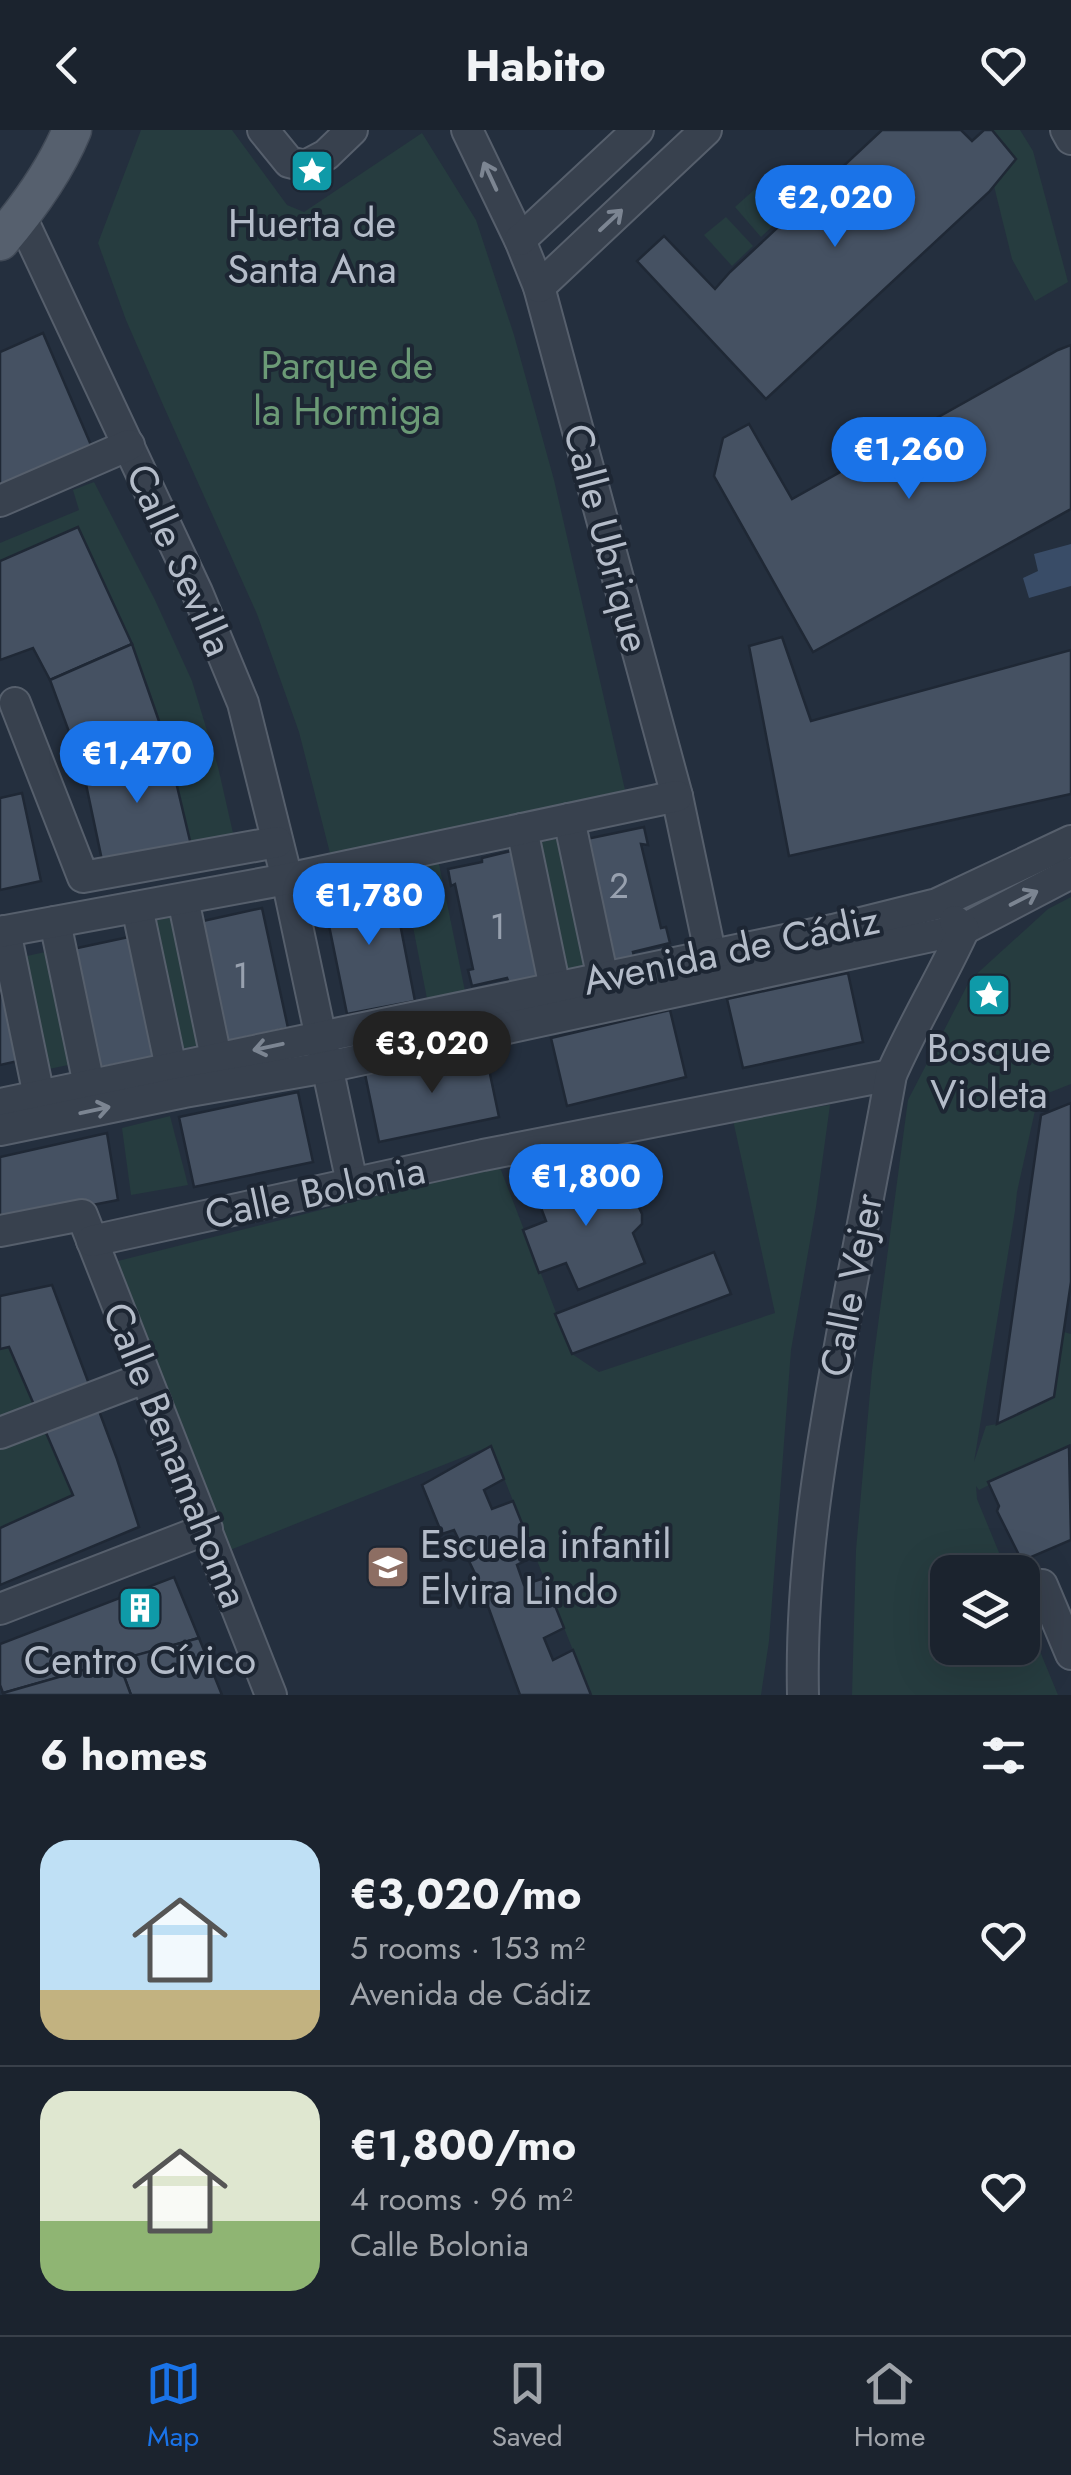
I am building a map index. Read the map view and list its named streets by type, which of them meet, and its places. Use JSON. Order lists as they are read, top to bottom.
{
  "streets": {
    "street": [
      "Calle Ubrique",
      "Calle Sevilla",
      "Avenida de Cádiz",
      "Calle Bolonia",
      "Calle Vejer",
      "Calle Benamahoma"
    ]
  },
  "crossings": [
    ["Calle Ubrique", "Avenida de Cádiz"],
    ["Calle Sevilla", "Avenida de Cádiz"],
    ["Avenida de Cádiz", "Calle Vejer"],
    ["Calle Bolonia", "Calle Vejer"],
    ["Calle Bolonia", "Calle Benamahoma"]
  ],
  "parks": ["Parque de la Hormiga"],
  "places": {
    "place": ["Huerta de Santa Ana", "Bosque Violeta"],
    "school or university": ["Escuela infantil Elvira Lindo"],
    "building": ["Centro Cívico"]
  },
  "house_numbers": ["2", "1", "1"],
  "page": {
    "header": "Habito",
    "price": [
      "€2,020",
      "€1,260",
      "€1,470",
      "€1,780",
      "€3,020",
      "€1,800"
    ],
    "heading": "6 homes",
    "list": [
      {
        "name": "€3,020/mo",
        "note": "5 rooms · 153 m² · Avenida de Cádiz"
      },
      {
        "name": "€1,800/mo",
        "note": "4 rooms · 96 m² · Calle Bolonia"
      }
    ],
    "tabs": ["Map", "Saved", "Home"]
  }
}
